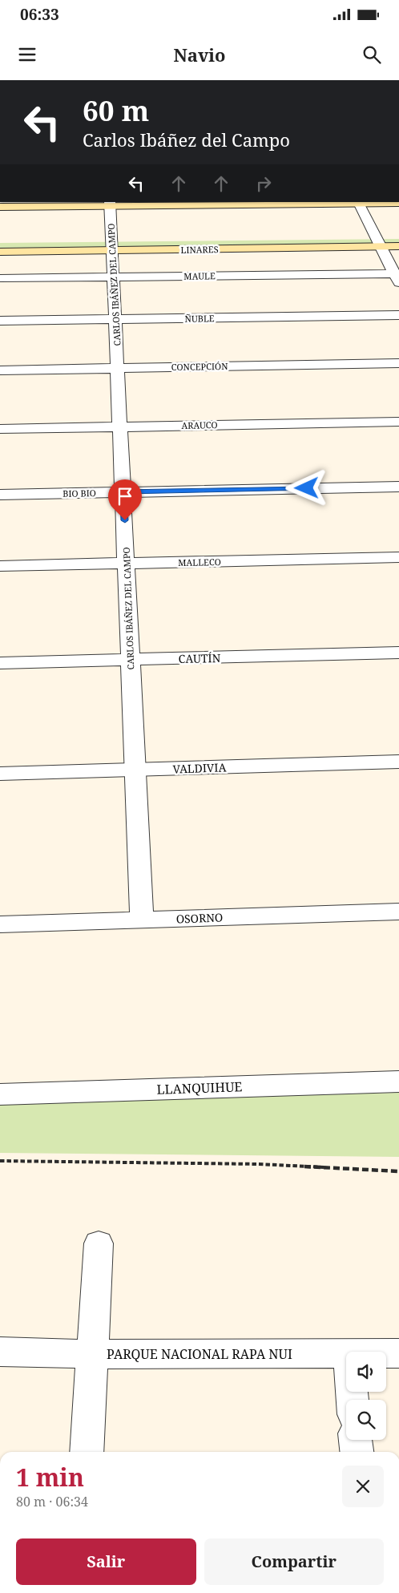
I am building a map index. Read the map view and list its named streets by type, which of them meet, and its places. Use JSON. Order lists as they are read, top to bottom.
{
  "streets": {
    "main road": ["LINARES"],
    "street": [
      "MAULE",
      "CARLOS IBÁÑEZ DEL CAMPO",
      "ÑUBLE",
      "CONCEPCIÓN",
      "ARAUCO",
      "BIO BIO",
      "MALLECO",
      "CAUTÍN",
      "VALDIVIA",
      "OSORNO",
      "LLANQUIHUE",
      "PARQUE NACIONAL RAPA NUI"
    ]
  },
  "crossings": [
    ["LINARES", "CARLOS IBÁÑEZ DEL CAMPO"],
    ["MAULE", "CARLOS IBÁÑEZ DEL CAMPO"],
    ["CARLOS IBÁÑEZ DEL CAMPO", "ÑUBLE"],
    ["CARLOS IBÁÑEZ DEL CAMPO", "CONCEPCIÓN"],
    ["CARLOS IBÁÑEZ DEL CAMPO", "ARAUCO"],
    ["CARLOS IBÁÑEZ DEL CAMPO", "BIO BIO"],
    ["CARLOS IBÁÑEZ DEL CAMPO", "MALLECO"],
    ["CARLOS IBÁÑEZ DEL CAMPO", "CAUTÍN"],
    ["CARLOS IBÁÑEZ DEL CAMPO", "VALDIVIA"],
    ["CARLOS IBÁÑEZ DEL CAMPO", "OSORNO"]
  ],
  "page": {
    "status": "06:33",
    "header": "Navio",
    "turn": ["60 m", "Carlos Ibáñez del Campo"],
    "heading": ["1 min", "80 m · 06:34"],
    "buttons": ["Salir", "Compartir"]
  }
}
